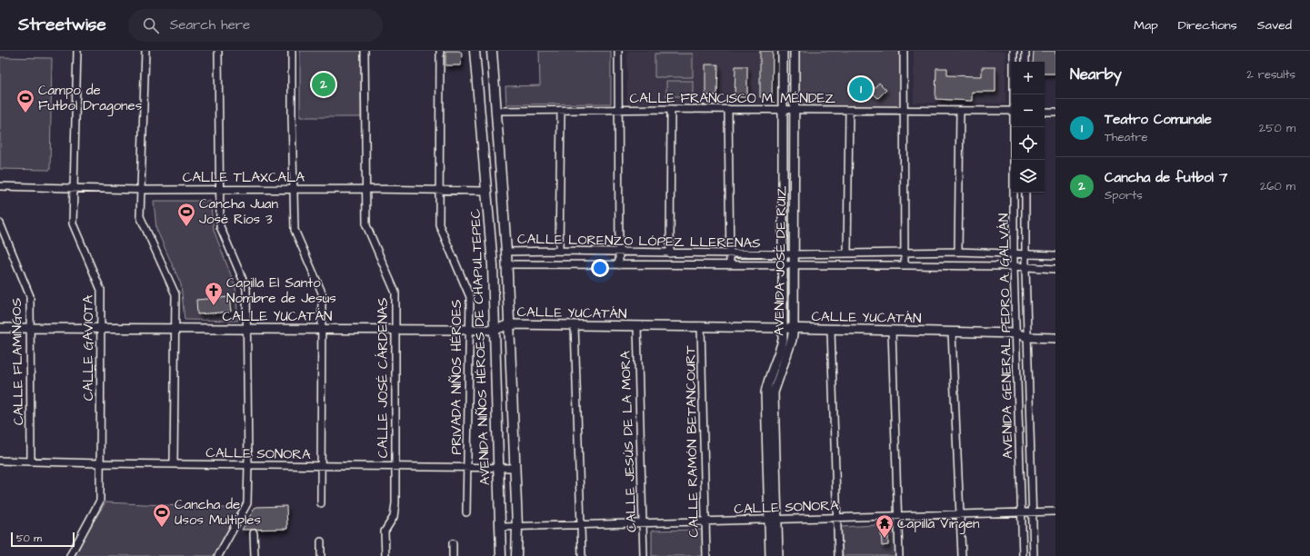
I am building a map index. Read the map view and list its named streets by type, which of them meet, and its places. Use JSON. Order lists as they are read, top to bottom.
{
  "streets": {
    "main road": ["AVENIDA NIÑOS HÉROES DE CHAPULTEPEC"],
    "street": [
      "CALLE FRANCISCO M. MÉNDEZ",
      "CALLE TLAXCALA",
      "CALLE LORENZO LÓPEZ LLERENAS",
      "AVENIDA JOSÉ DE RUIZ",
      "CALLE YUCATÁN",
      "AVENIDA GENERAL PEDRO A. GALVÁN",
      "CALLE GAVIOTA",
      "CALLE FLAMINGOS",
      "PRIVADA NIÑOS HÉROES",
      "CALLE JOSÉ CÁRDENAS",
      "CALLE JESÚS DE LA MORA",
      "CALLE RAMÓN BETANCOURT",
      "CALLE SONORA"
    ]
  },
  "crossings": [
    ["CALLE FRANCISCO M. MÉNDEZ", "AVENIDA JOSÉ DE RUIZ"],
    ["CALLE FRANCISCO M. MÉNDEZ", "AVENIDA NIÑOS HÉROES DE CHAPULTEPEC"],
    ["CALLE TLAXCALA", "AVENIDA NIÑOS HÉROES DE CHAPULTEPEC"],
    ["CALLE TLAXCALA", "CALLE GAVIOTA"],
    ["CALLE TLAXCALA", "PRIVADA NIÑOS HÉROES"],
    ["CALLE TLAXCALA", "CALLE JOSÉ CÁRDENAS"],
    ["CALLE LORENZO LÓPEZ LLERENAS", "AVENIDA JOSÉ DE RUIZ"],
    ["CALLE LORENZO LÓPEZ LLERENAS", "AVENIDA GENERAL PEDRO A. GALVÁN"],
    ["CALLE LORENZO LÓPEZ LLERENAS", "AVENIDA NIÑOS HÉROES DE CHAPULTEPEC"],
    ["AVENIDA JOSÉ DE RUIZ", "CALLE YUCATÁN"],
    ["AVENIDA JOSÉ DE RUIZ", "CALLE SONORA"],
    ["CALLE YUCATÁN", "AVENIDA GENERAL PEDRO A. GALVÁN"],
    ["CALLE YUCATÁN", "AVENIDA NIÑOS HÉROES DE CHAPULTEPEC"],
    ["CALLE YUCATÁN", "CALLE GAVIOTA"],
    ["CALLE YUCATÁN", "CALLE FLAMINGOS"],
    ["CALLE YUCATÁN", "PRIVADA NIÑOS HÉROES"],
    ["CALLE YUCATÁN", "CALLE JOSÉ CÁRDENAS"],
    ["CALLE YUCATÁN", "CALLE JESÚS DE LA MORA"],
    ["CALLE YUCATÁN", "CALLE RAMÓN BETANCOURT"],
    ["AVENIDA GENERAL PEDRO A. GALVÁN", "CALLE SONORA"],
    ["AVENIDA NIÑOS HÉROES DE CHAPULTEPEC", "CALLE SONORA"],
    ["CALLE GAVIOTA", "CALLE SONORA"],
    ["CALLE FLAMINGOS", "CALLE SONORA"],
    ["PRIVADA NIÑOS HÉROES", "CALLE SONORA"],
    ["CALLE JOSÉ CÁRDENAS", "CALLE SONORA"],
    ["CALLE JESÚS DE LA MORA", "CALLE SONORA"],
    ["CALLE RAMÓN BETANCOURT", "CALLE SONORA"]
  ],
  "places": {
    "sports": ["Campo de Futbol Dragones", "Cancha Juan José Ríos 3", "Cancha de Usos Multiples"],
    "church": ["Capilla El Santo Nombre de Jesús"],
    "temple": ["Capilla Virgen"]
  },
  "scale_bar": "50 m",
  "page": {
    "header": "Streetwise",
    "search": "Search here",
    "nav": ["Map", "Directions", "Saved"],
    "heading": ["Nearby", "2 results"],
    "map_buttons": ["+", "−"],
    "pins": ["2", "1"],
    "list": [
      {
        "mark": "1",
        "name": "Teatro Comunale",
        "note": "Theatre",
        "value": "250 m"
      },
      {
        "mark": "2",
        "name": "Cancha de futbol 7",
        "note": "Sports",
        "value": "260 m"
      }
    ],
    "scale": "50 m"
  }
}
